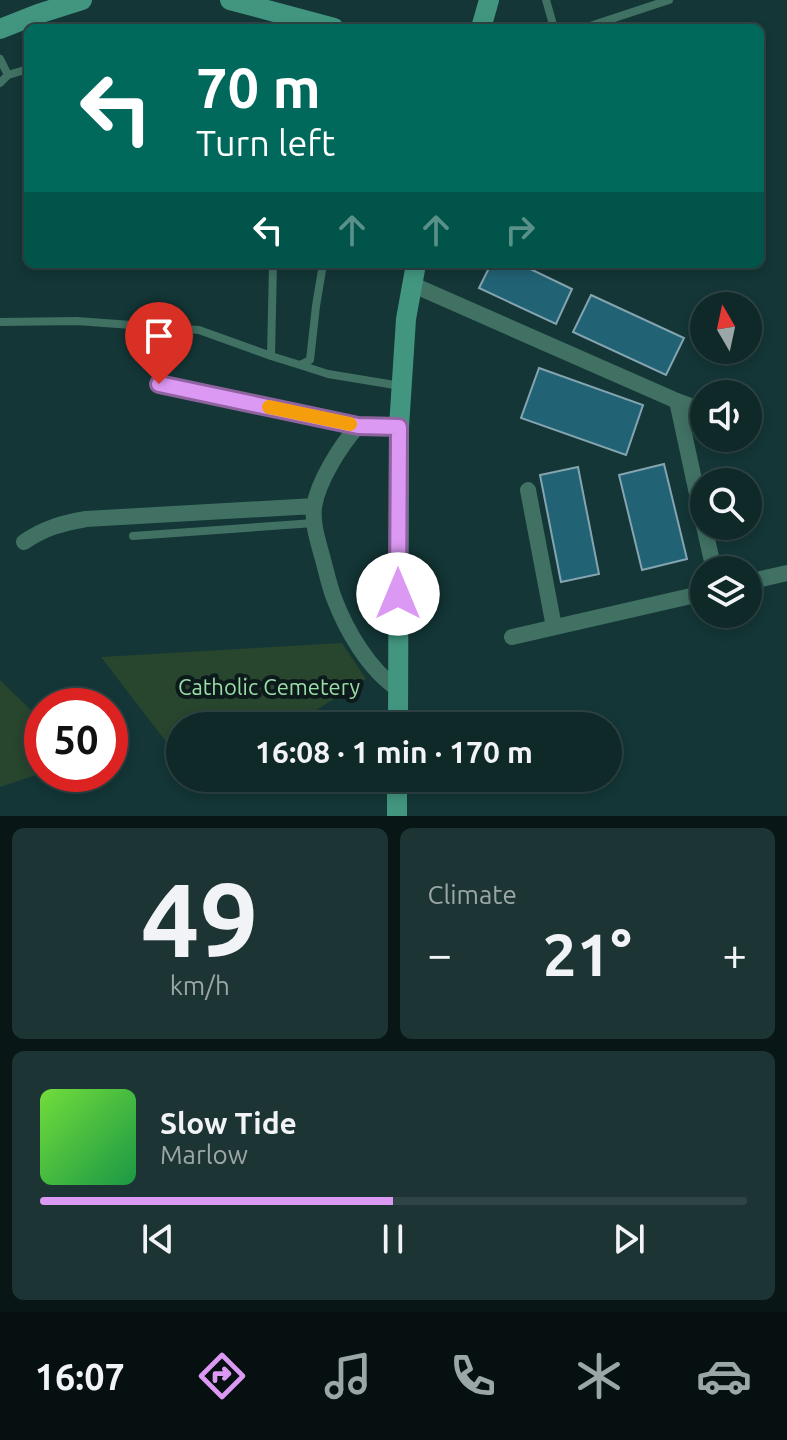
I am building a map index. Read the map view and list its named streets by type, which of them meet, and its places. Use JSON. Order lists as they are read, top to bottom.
{
  "parks": ["Catholic Cemetery"],
  "north": "top",
  "page": {
    "turn": ["70 m", "Turn left"],
    "limit": "50",
    "trip": "16:08 · 1 min · 170 m",
    "tile": [
      ["49", "km/h"],
      "Climate"
    ],
    "heat": ["−", "21°", "+"],
    "song": ["Slow Tide", "Marlow"],
    "tabs": "16:07"
  }
}
